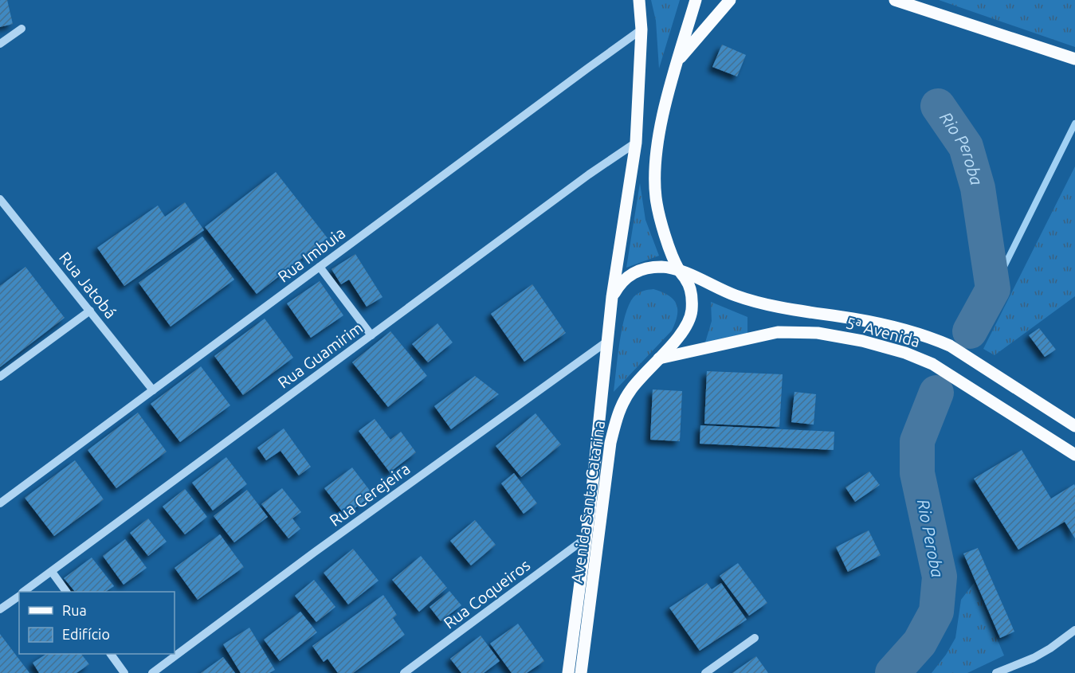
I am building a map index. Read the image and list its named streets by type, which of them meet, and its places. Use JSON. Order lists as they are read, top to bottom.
{
  "streets": {
    "main road": ["5ª Avenida", "Avenida Santa Catarina"],
    "street": [
      "Rua Imbuia",
      "Rua Jatobá",
      "Rua Guamirim",
      "Rua Cerejeira",
      "Rua Coqueiros"
    ]
  },
  "crossings": [
    ["Rua Imbuia", "Rua Jatobá"],
    ["Rua Imbuia", "Avenida Santa Catarina"],
    ["5ª Avenida", "Avenida Santa Catarina"],
    ["Rua Guamirim", "Avenida Santa Catarina"],
    ["Rua Cerejeira", "Avenida Santa Catarina"],
    ["Avenida Santa Catarina", "Rua Coqueiros"]
  ],
  "water": ["Rio Peroba"],
  "legend": ["Rua", "Edifício"]
}
